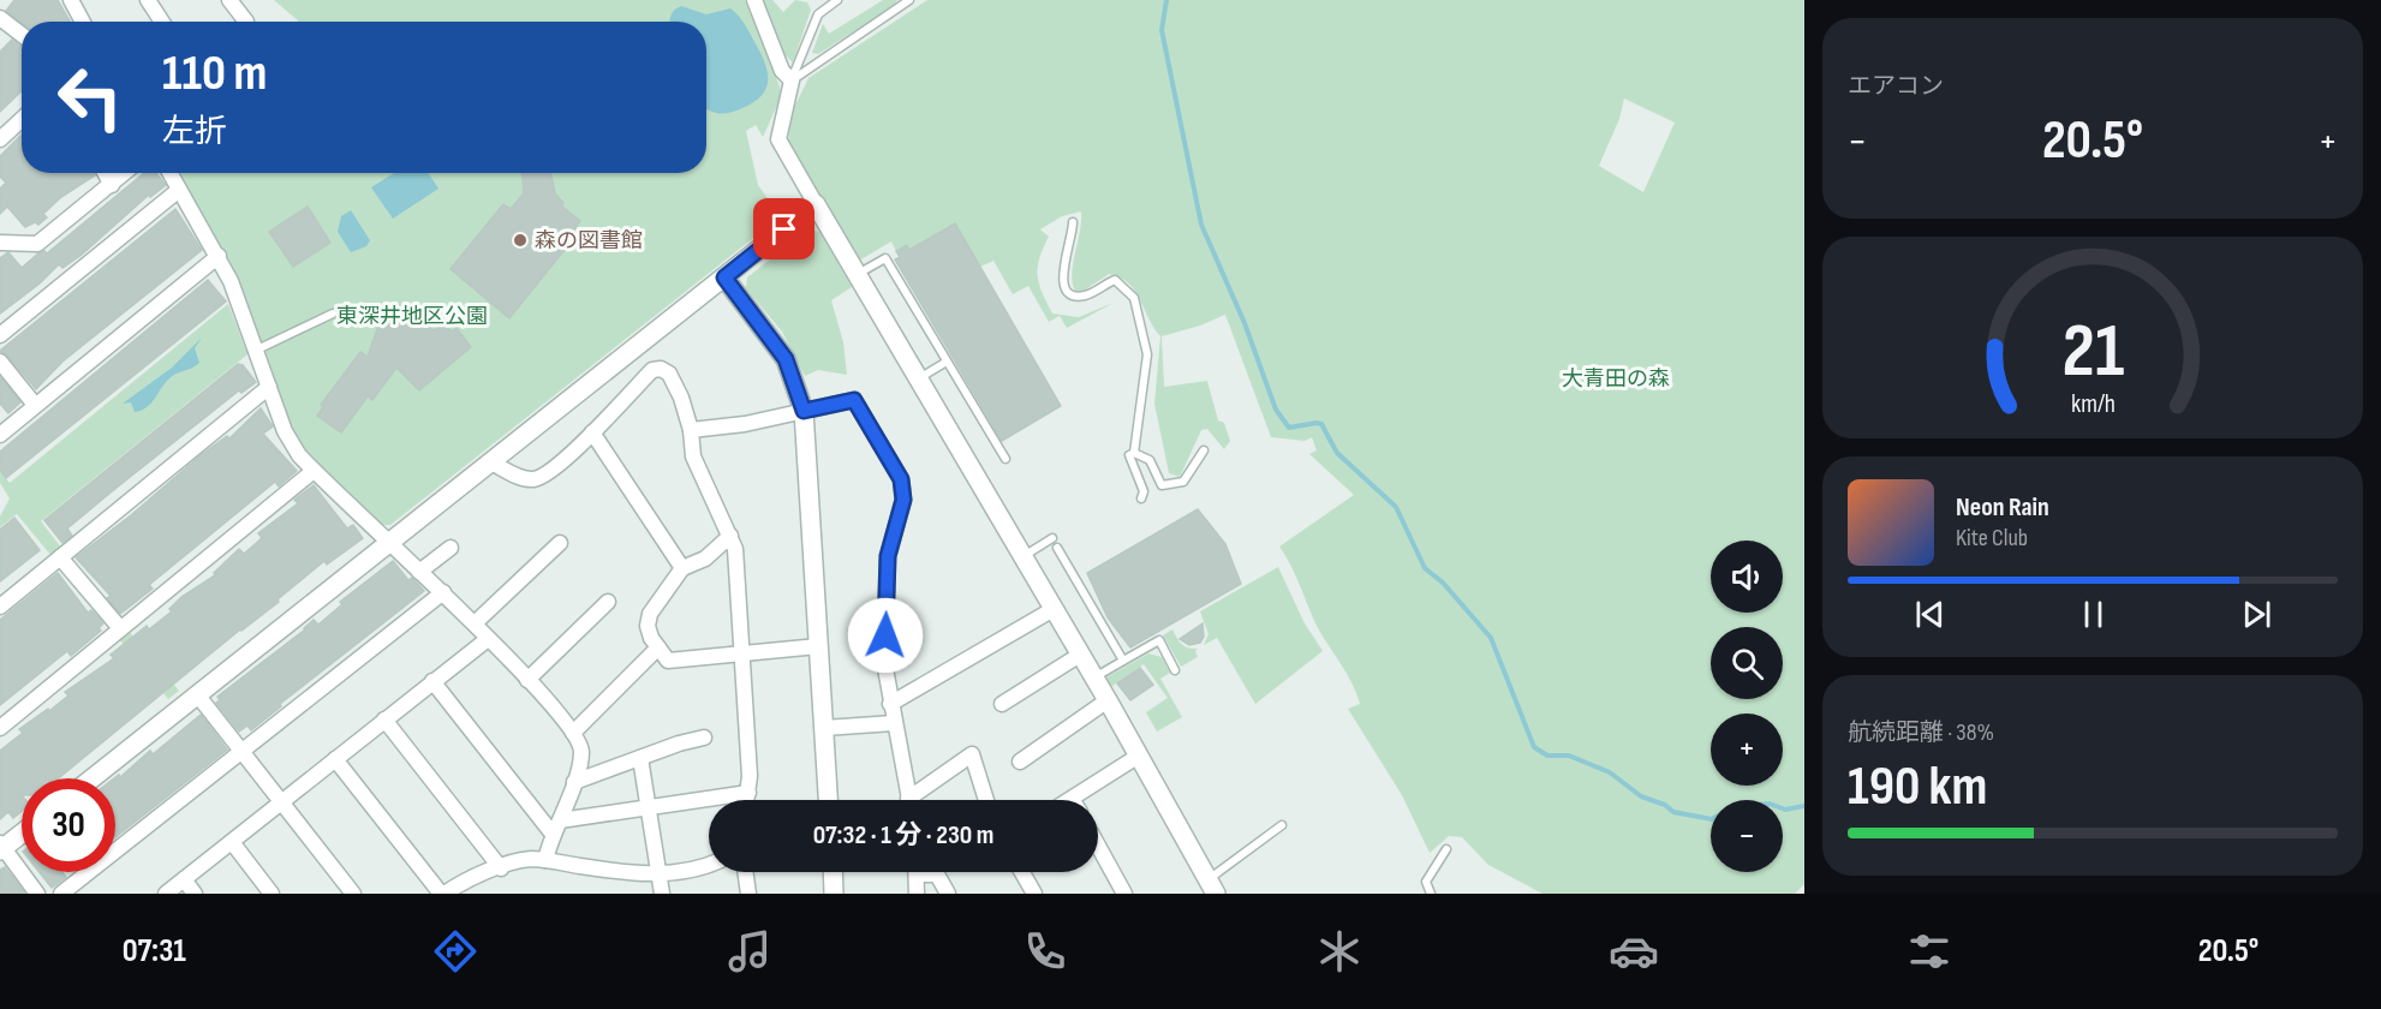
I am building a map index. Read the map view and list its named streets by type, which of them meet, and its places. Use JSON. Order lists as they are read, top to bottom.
{
  "parks": ["東深井地区公園", "大青田の森"],
  "places": ["森の図書館"],
  "page": {
    "tile": [
      "エアコン",
      ["航続距離 · 38%", "190 km"]
    ],
    "turn": ["110 m", "左折"],
    "heat": ["−", "20.5°", "+"],
    "song": ["Neon Rain", "Kite Club"],
    "map_buttons": ["+", "−"],
    "limit": "30",
    "trip": "07:32 · 1 分 · 230 m",
    "tabs": ["07:31", "20.5°"],
    "gauge": ["21", "km/h"]
  }
}
